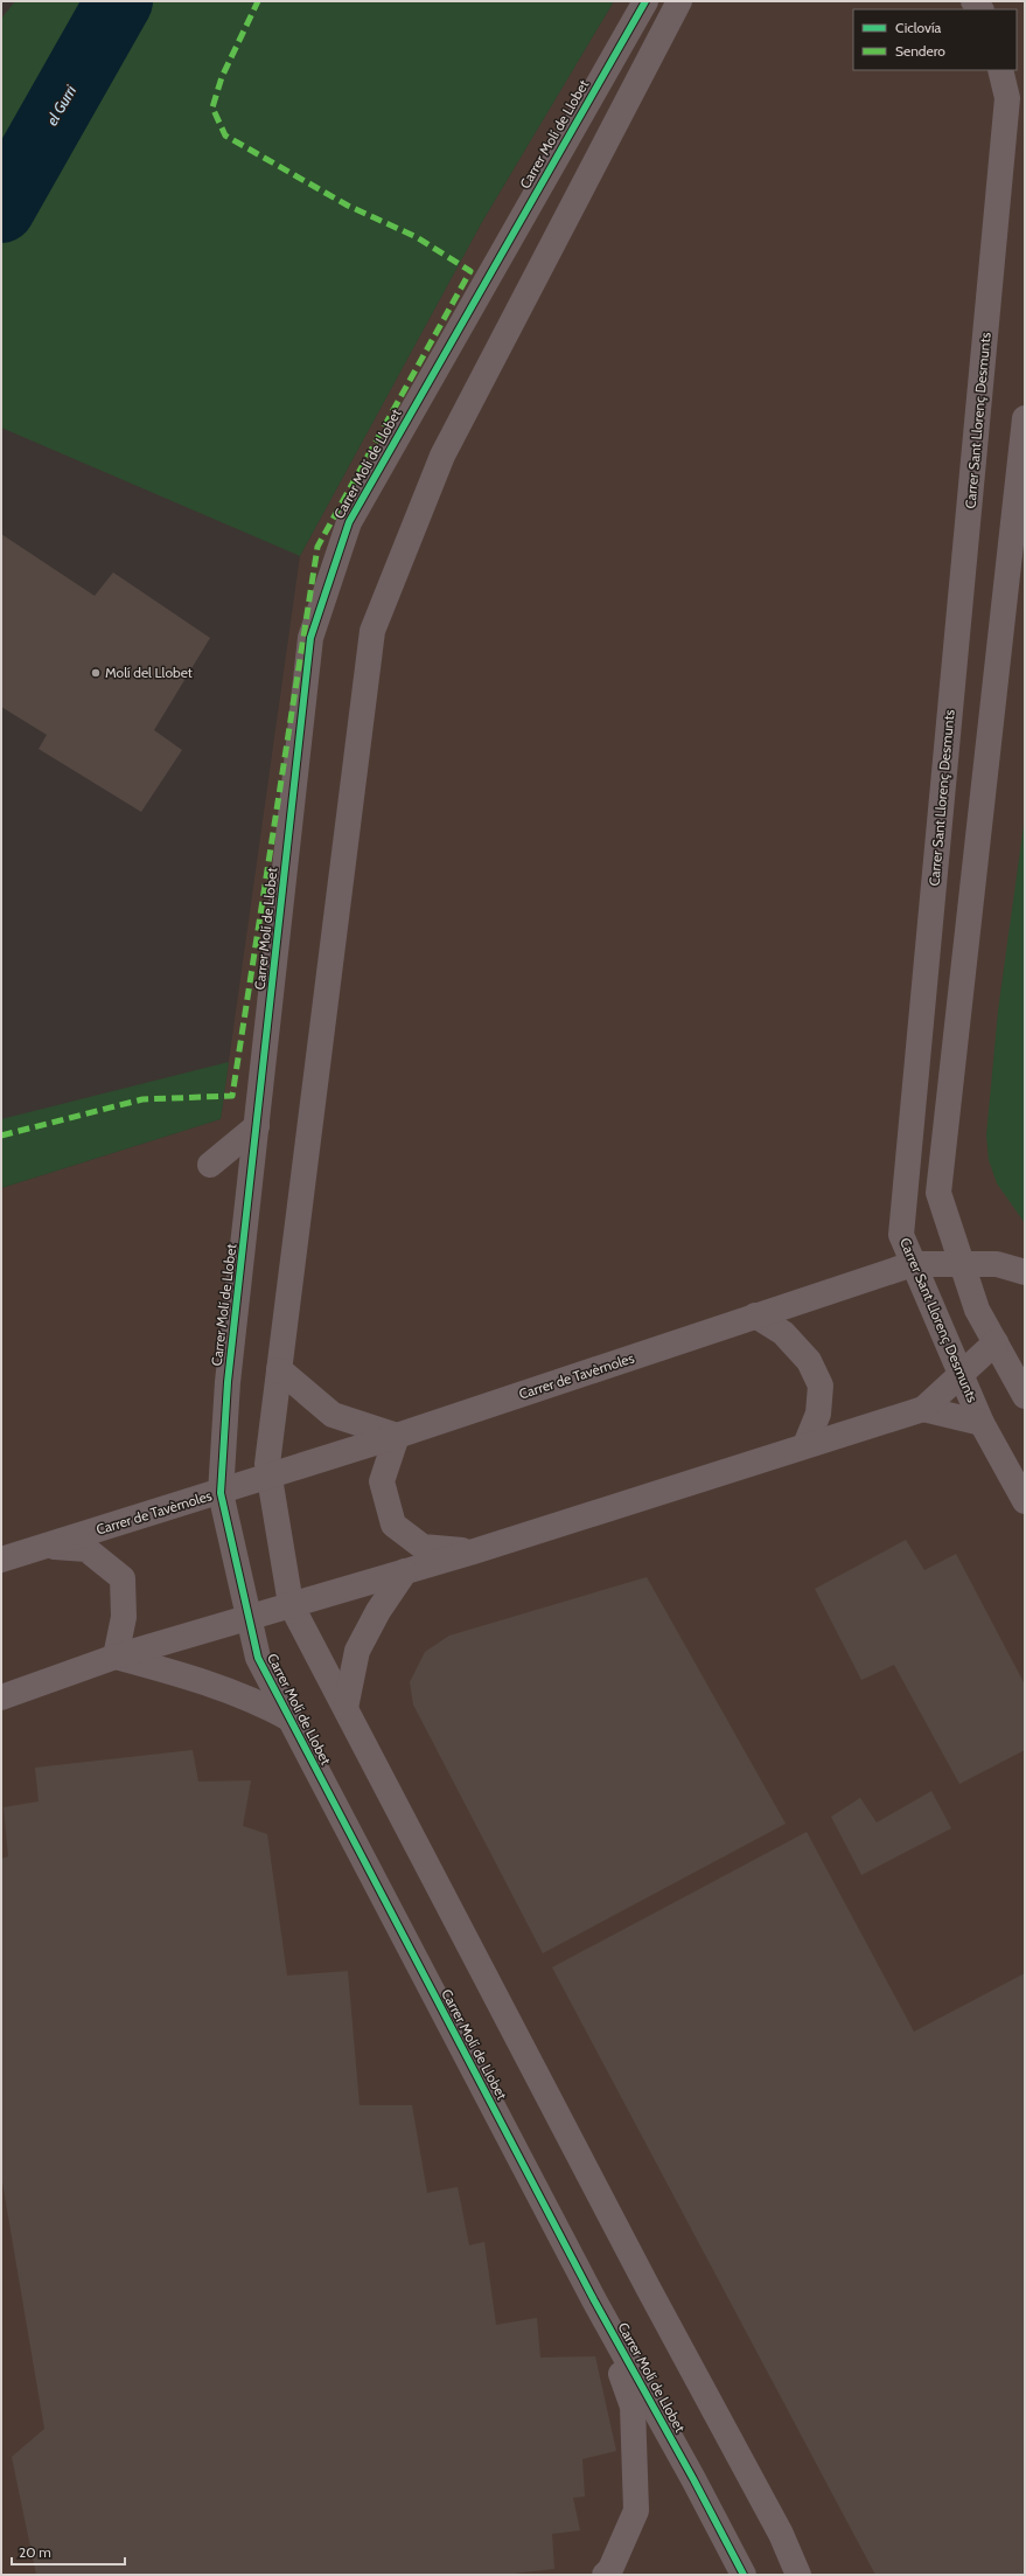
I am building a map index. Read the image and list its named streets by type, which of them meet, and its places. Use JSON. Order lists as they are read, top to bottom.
{
  "streets": {
    "street": ["Carrer Molí de Llobet", "Carrer Sant Llorenç Desmunts", "Carrer de Tavèrnoles"]
  },
  "crossings": [
    ["Carrer Molí de Llobet", "Carrer de Tavèrnoles"],
    ["Carrer Sant Llorenç Desmunts", "Carrer de Tavèrnoles"]
  ],
  "water": ["el Gurri"],
  "places": ["Molí del Llobet"],
  "legend": ["Ciclovía", "Sendero"],
  "scale_bar": "20 m"
}
